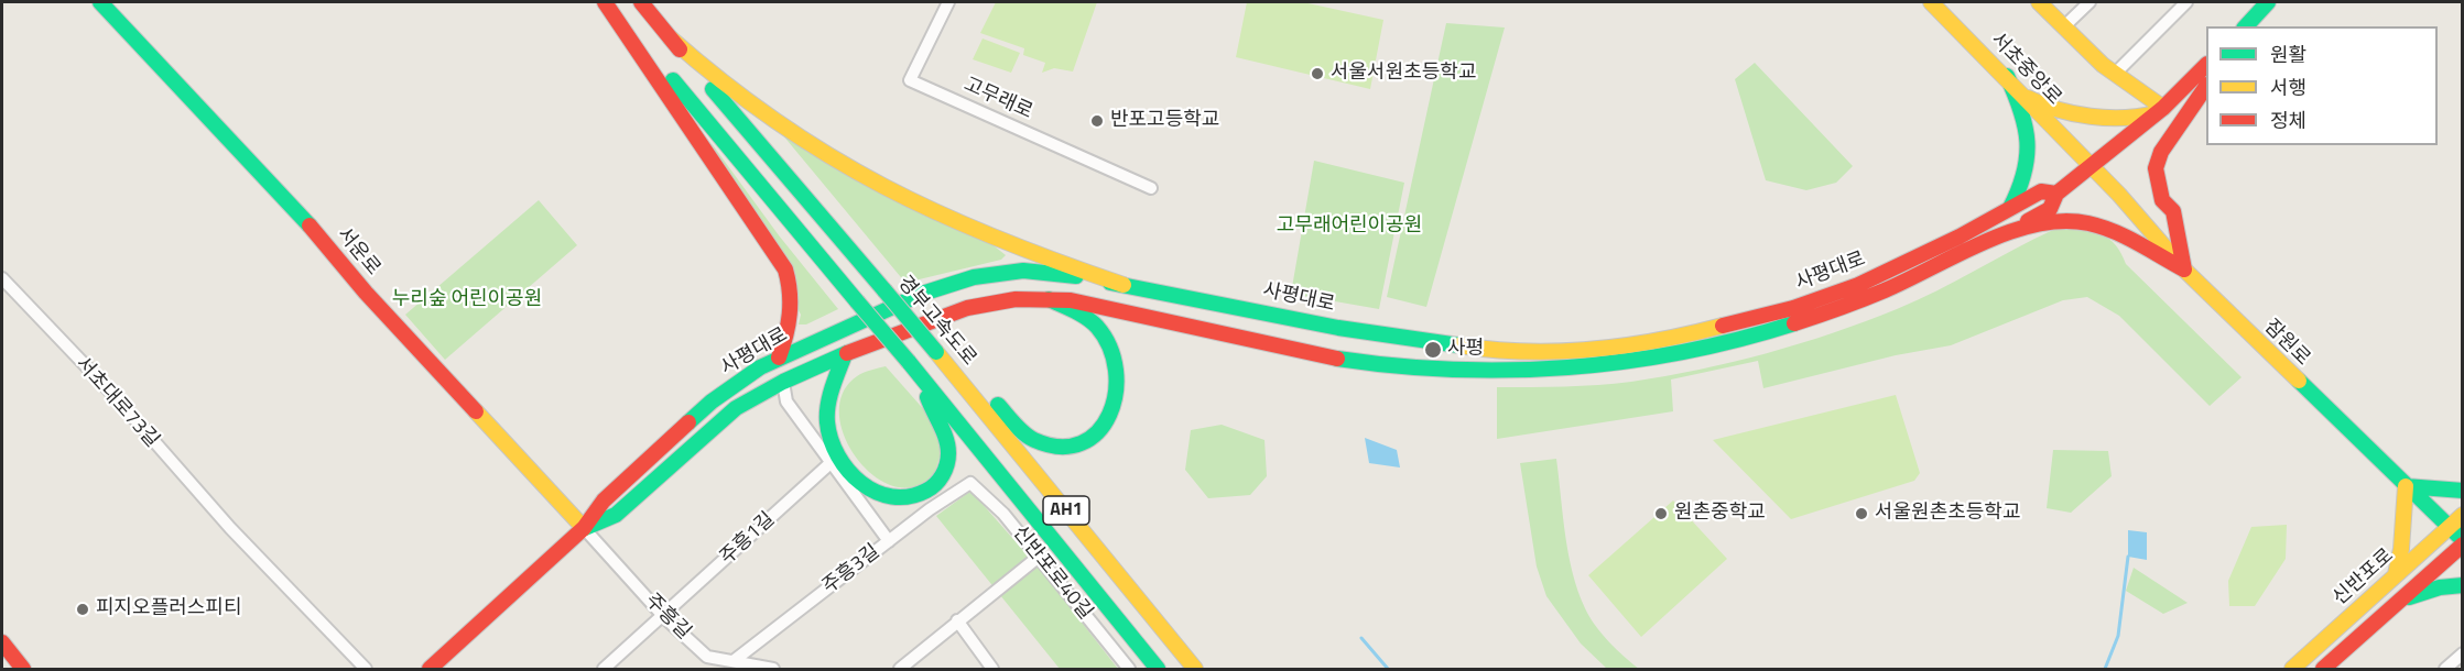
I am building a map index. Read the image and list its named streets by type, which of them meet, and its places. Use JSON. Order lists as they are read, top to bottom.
{
  "streets": {
    "main road": [
      "서초중앙로",
      "서운로",
      "사평대로",
      "경부고속도로",
      "잠원로",
      "AH1",
      "신반포로"
    ],
    "street": [
      "고무래로",
      "서초대로73길",
      "주흥1길",
      "주흥3길",
      "신반포로40길",
      "주흥길"
    ]
  },
  "crossings": [
    ["서초중앙로", "사평대로"],
    ["서초중앙로", "잠원로"],
    ["서운로", "사평대로"],
    ["서운로", "주흥길"],
    ["사평대로", "잠원로"],
    ["사평대로", "주흥1길"],
    ["사평대로", "주흥3길"],
    ["사평대로", "주흥길"],
    ["잠원로", "신반포로"],
    ["주흥1길", "주흥길"],
    ["주흥3길", "신반포로40길"],
    ["주흥3길", "주흥길"]
  ],
  "parks": ["고무래어린이공원", "누리숲 어린이공원"],
  "places": [
    "서울서원초등학교",
    "반포고등학교",
    "사평",
    "원촌중학교",
    "서울원촌초등학교",
    "피지오플러스피티"
  ],
  "legend": ["원활", "서행", "정체"]
}
